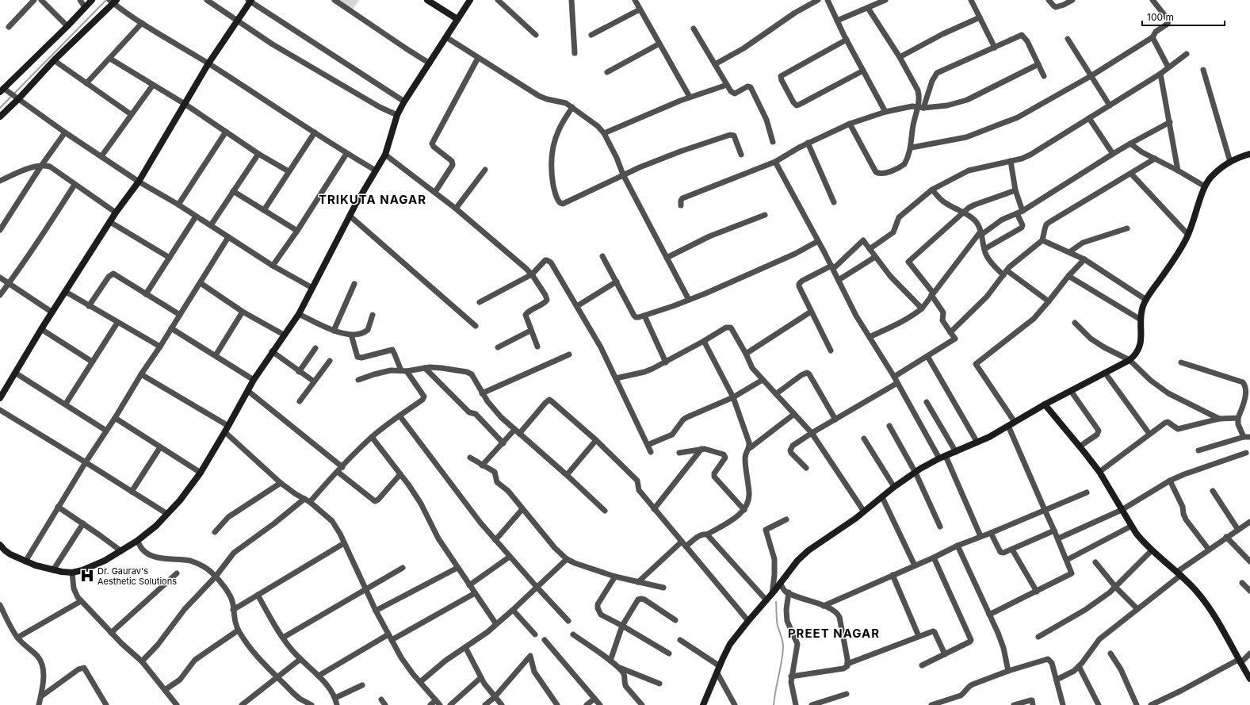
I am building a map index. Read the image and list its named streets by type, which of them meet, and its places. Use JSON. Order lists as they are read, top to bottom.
{
  "districts": ["TRIKUTA NAGAR", "PREET NAGAR"],
  "places": {
    "hospital": ["Dr. Gaurav's Aesthetic Solutions"]
  },
  "scale_bar": "100 m"
}
